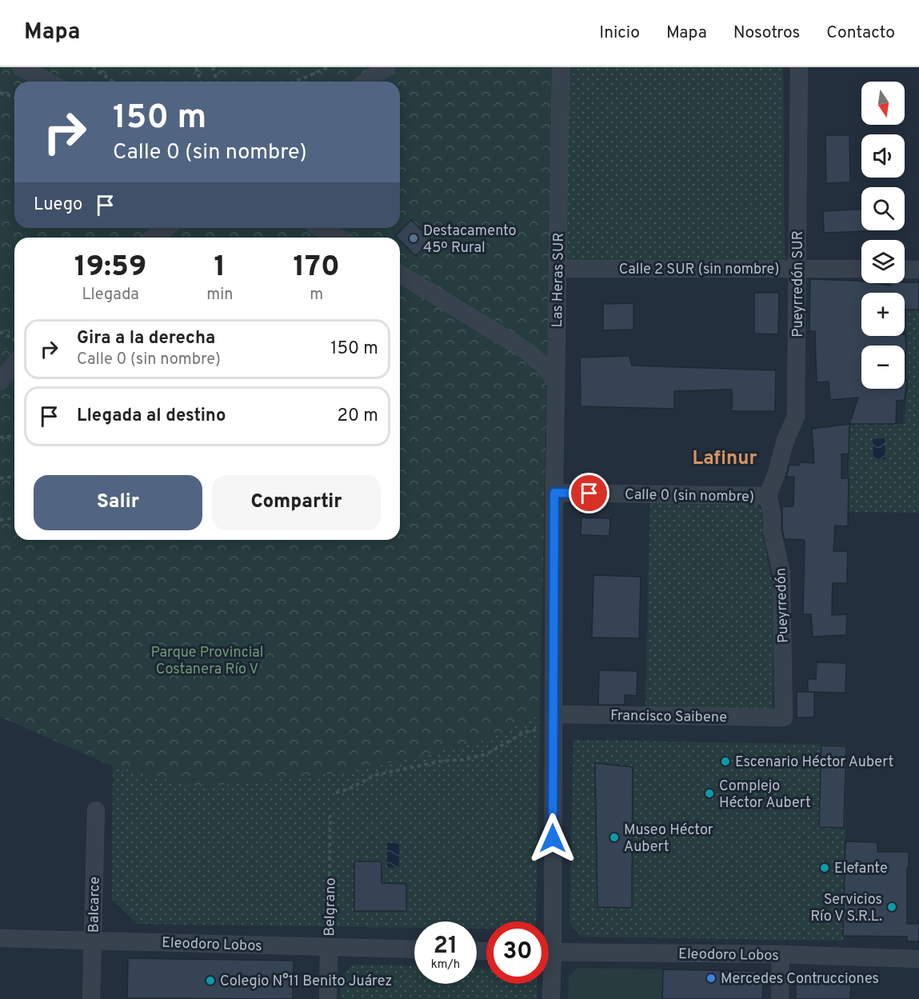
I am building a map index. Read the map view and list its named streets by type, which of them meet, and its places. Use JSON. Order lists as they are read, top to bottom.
{
  "streets": {
    "street": [
      "Calle 2 SUR (sin nombre)",
      "Las Heras SUR",
      "Pueyrredón SUR",
      "Calle 0 (sin nombre)",
      "Pueyrredón",
      "Francisco Saibene",
      "Balcarce",
      "Belgrano",
      "Eleodoro Lobos"
    ]
  },
  "crossings": [
    ["Calle 2 SUR (sin nombre)", "Las Heras SUR"],
    ["Calle 2 SUR (sin nombre)", "Pueyrredón SUR"],
    ["Las Heras SUR", "Calle 0 (sin nombre)"],
    ["Las Heras SUR", "Francisco Saibene"],
    ["Pueyrredón SUR", "Calle 0 (sin nombre)"],
    ["Pueyrredón SUR", "Pueyrredón"],
    ["Calle 0 (sin nombre)", "Pueyrredón"],
    ["Pueyrredón", "Francisco Saibene"],
    ["Balcarce", "Eleodoro Lobos"],
    ["Belgrano", "Eleodoro Lobos"]
  ],
  "districts": ["Lafinur"],
  "parks": ["Parque Provincial Costanera Río V"],
  "places": [
    "Destacamento 45º Rural",
    "Escenario Héctor Aubert",
    "Complejo Héctor Aubert",
    "Museo Héctor Aubert",
    "Elefante",
    "Servicios Río V S.R.L.",
    "Mercedes Contrucciones",
    "Colegio N°11 Benito Juárez"
  ],
  "north": "bottom",
  "page": {
    "header": "Mapa",
    "nav": [
      "Inicio",
      "Mapa",
      "Nosotros",
      "Contacto"
    ],
    "map_buttons": ["+", "−"],
    "turn": ["150 m", "Calle 0 (sin nombre)"],
    "then": "Luego",
    "eta": [
      "19:59",
      "Llegada",
      "1",
      "min",
      "170",
      "m"
    ],
    "list": [
      {
        "name": "Gira a la derecha",
        "note": "Calle 0 (sin nombre)",
        "value": "150 m"
      },
      {
        "name": "Llegada al destino",
        "value": "20 m"
      }
    ],
    "buttons": ["Salir", "Compartir"],
    "speed": "21 km/h",
    "limit": "30"
  }
}
